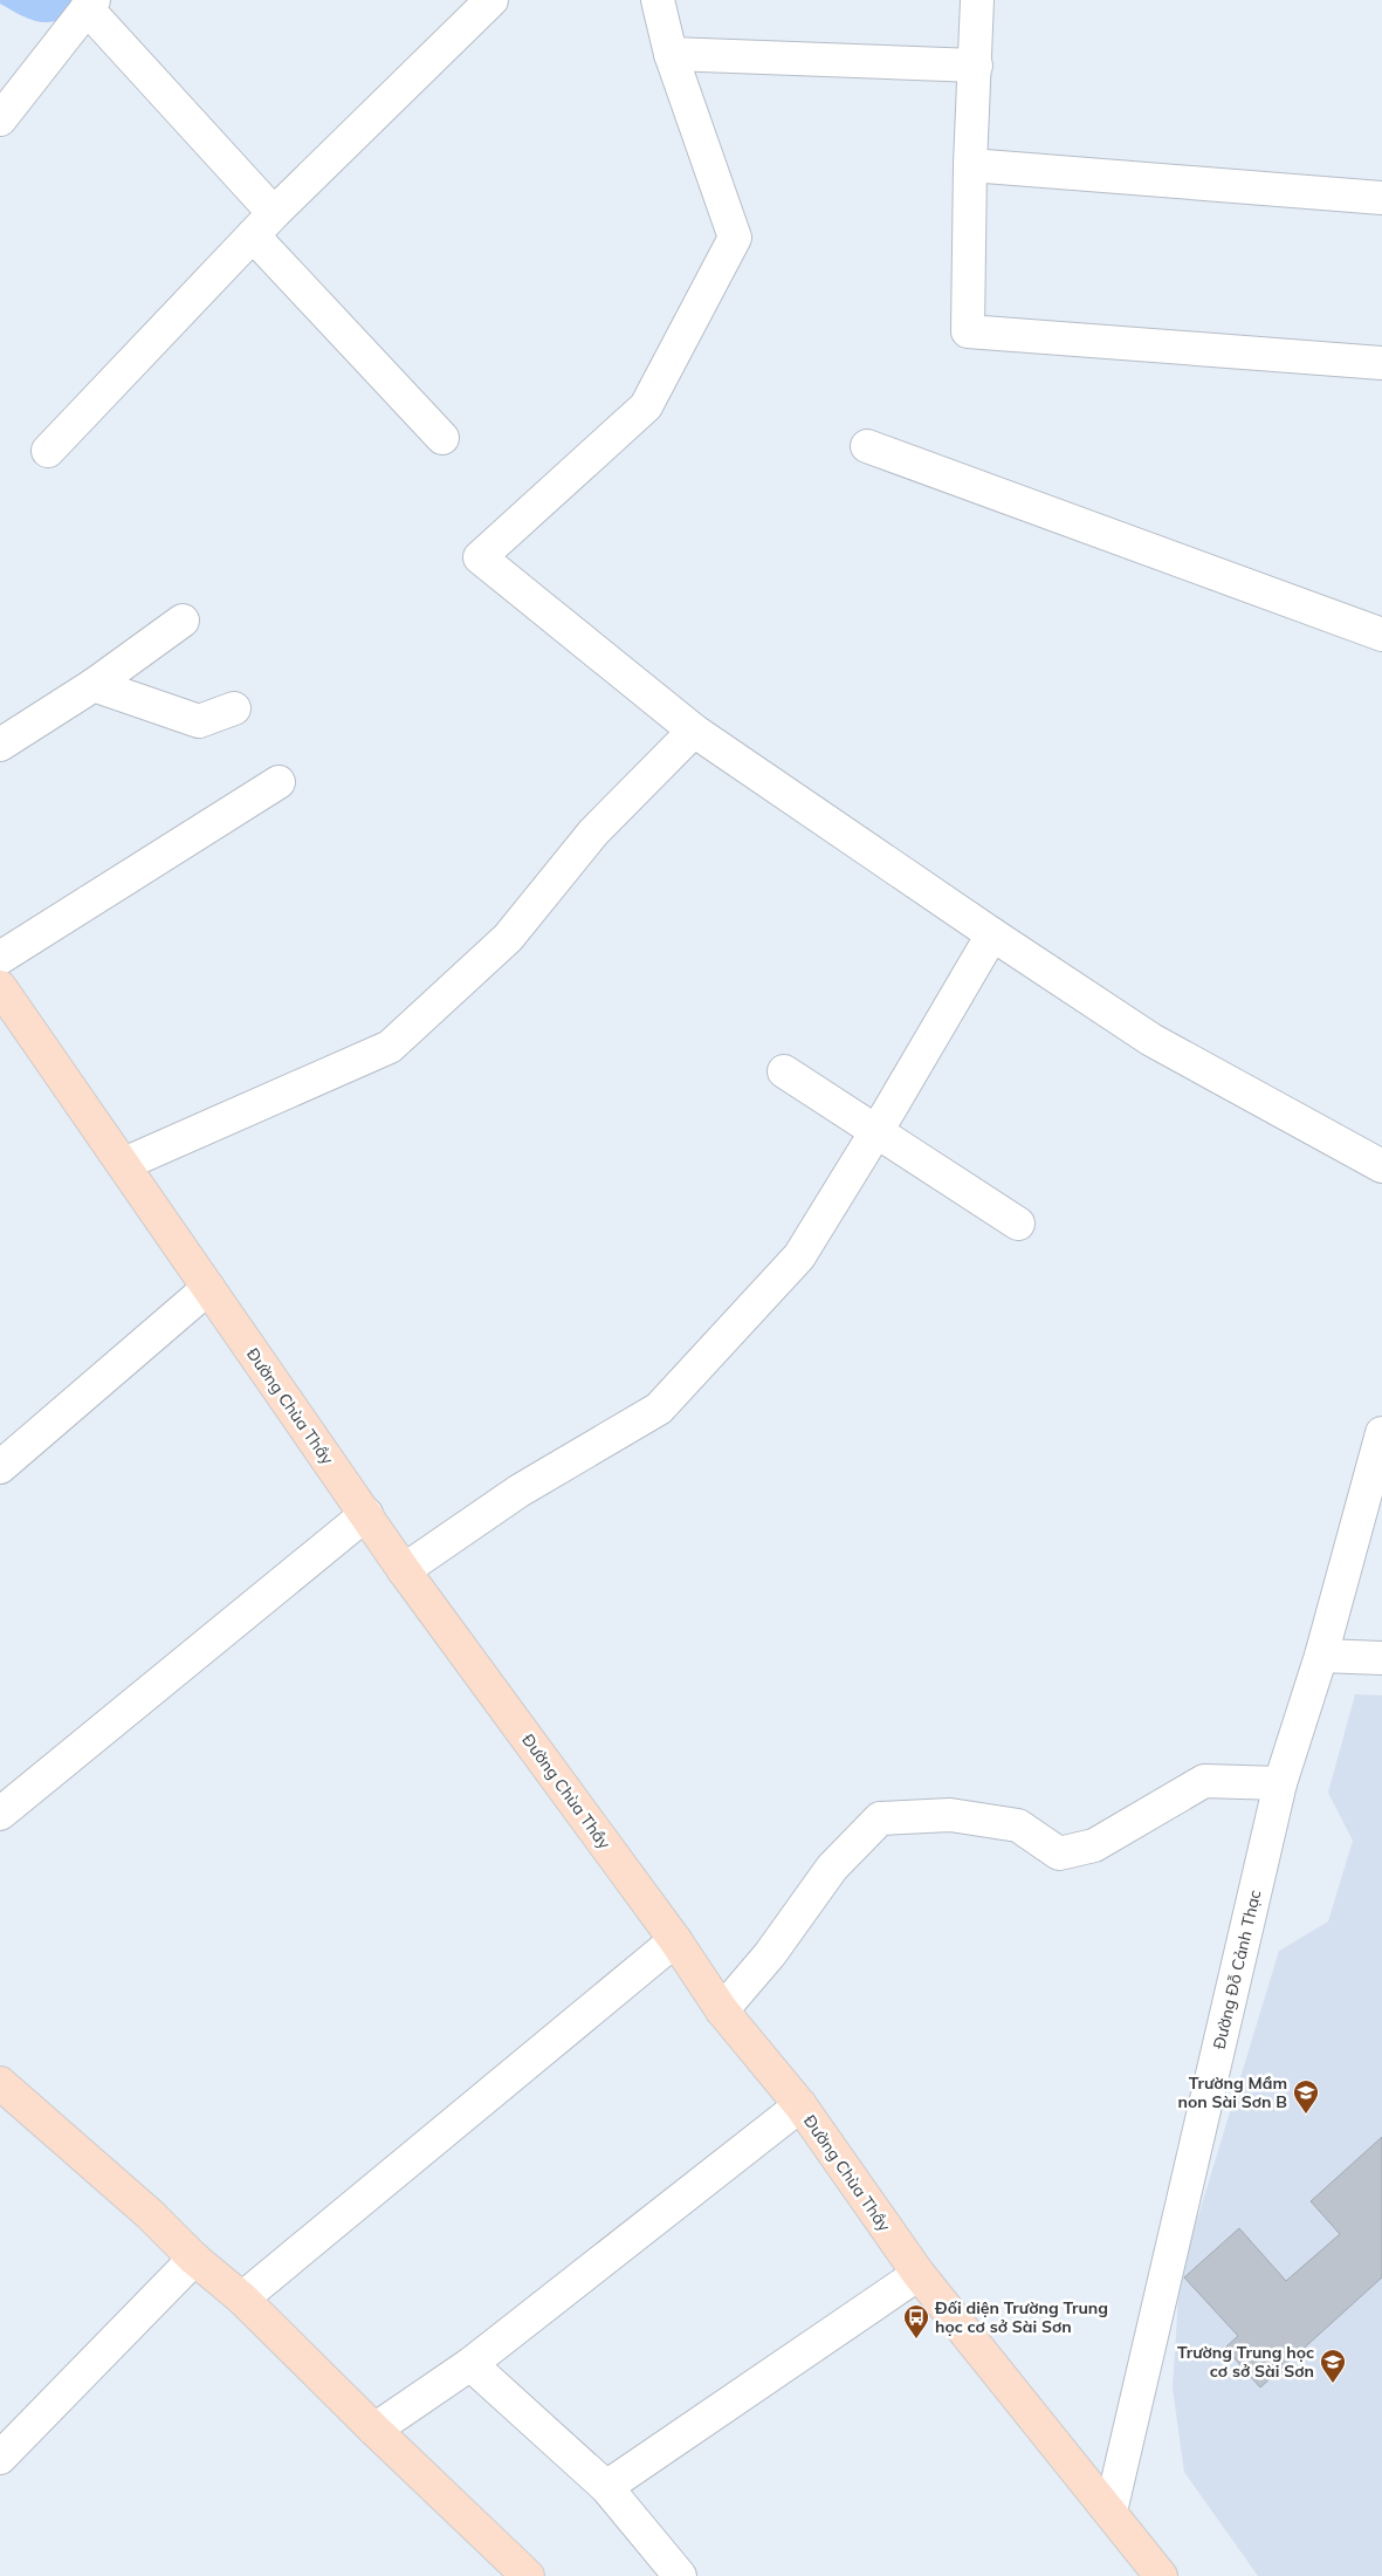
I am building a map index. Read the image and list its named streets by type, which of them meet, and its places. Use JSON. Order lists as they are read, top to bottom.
{
  "streets": {
    "main road": ["Đường Chùa Thầy"],
    "street": ["Đường Đỗ Cảnh Thạc"]
  },
  "crossings": [
    ["Đường Chùa Thầy", "Đường Đỗ Cảnh Thạc"]
  ],
  "places": {
    "school or university": ["Trường Mầm non Sài Sơn B", "Trường Trung học cơ sở Sài Sơn"],
    "bus stop": ["Đối diện Trường Trung học cơ sở Sài Sơn"]
  }
}
